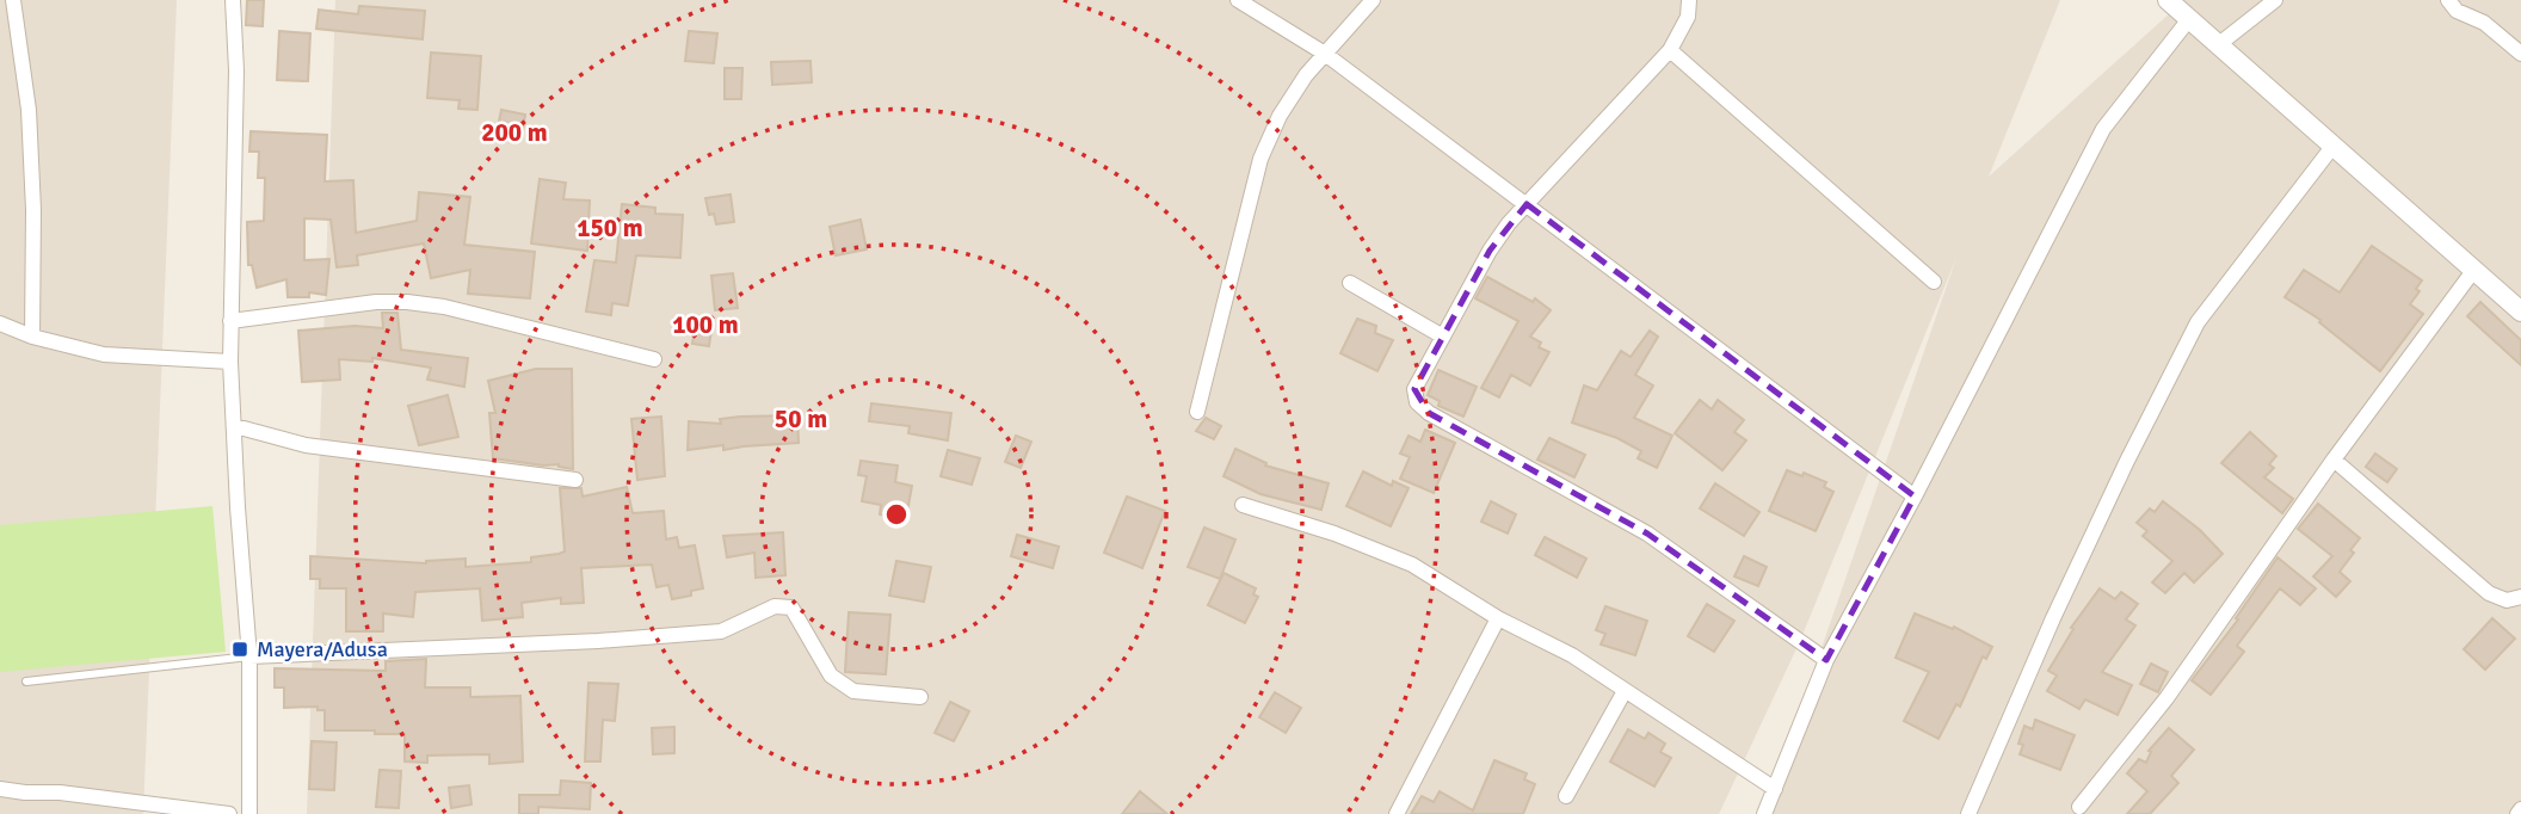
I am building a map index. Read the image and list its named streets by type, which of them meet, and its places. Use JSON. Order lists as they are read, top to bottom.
{
  "places": {
    "transit": ["Mayera/Adusa"]
  },
  "rings": [
    "200 m",
    "150 m",
    "100 m",
    "50 m"
  ]
}
